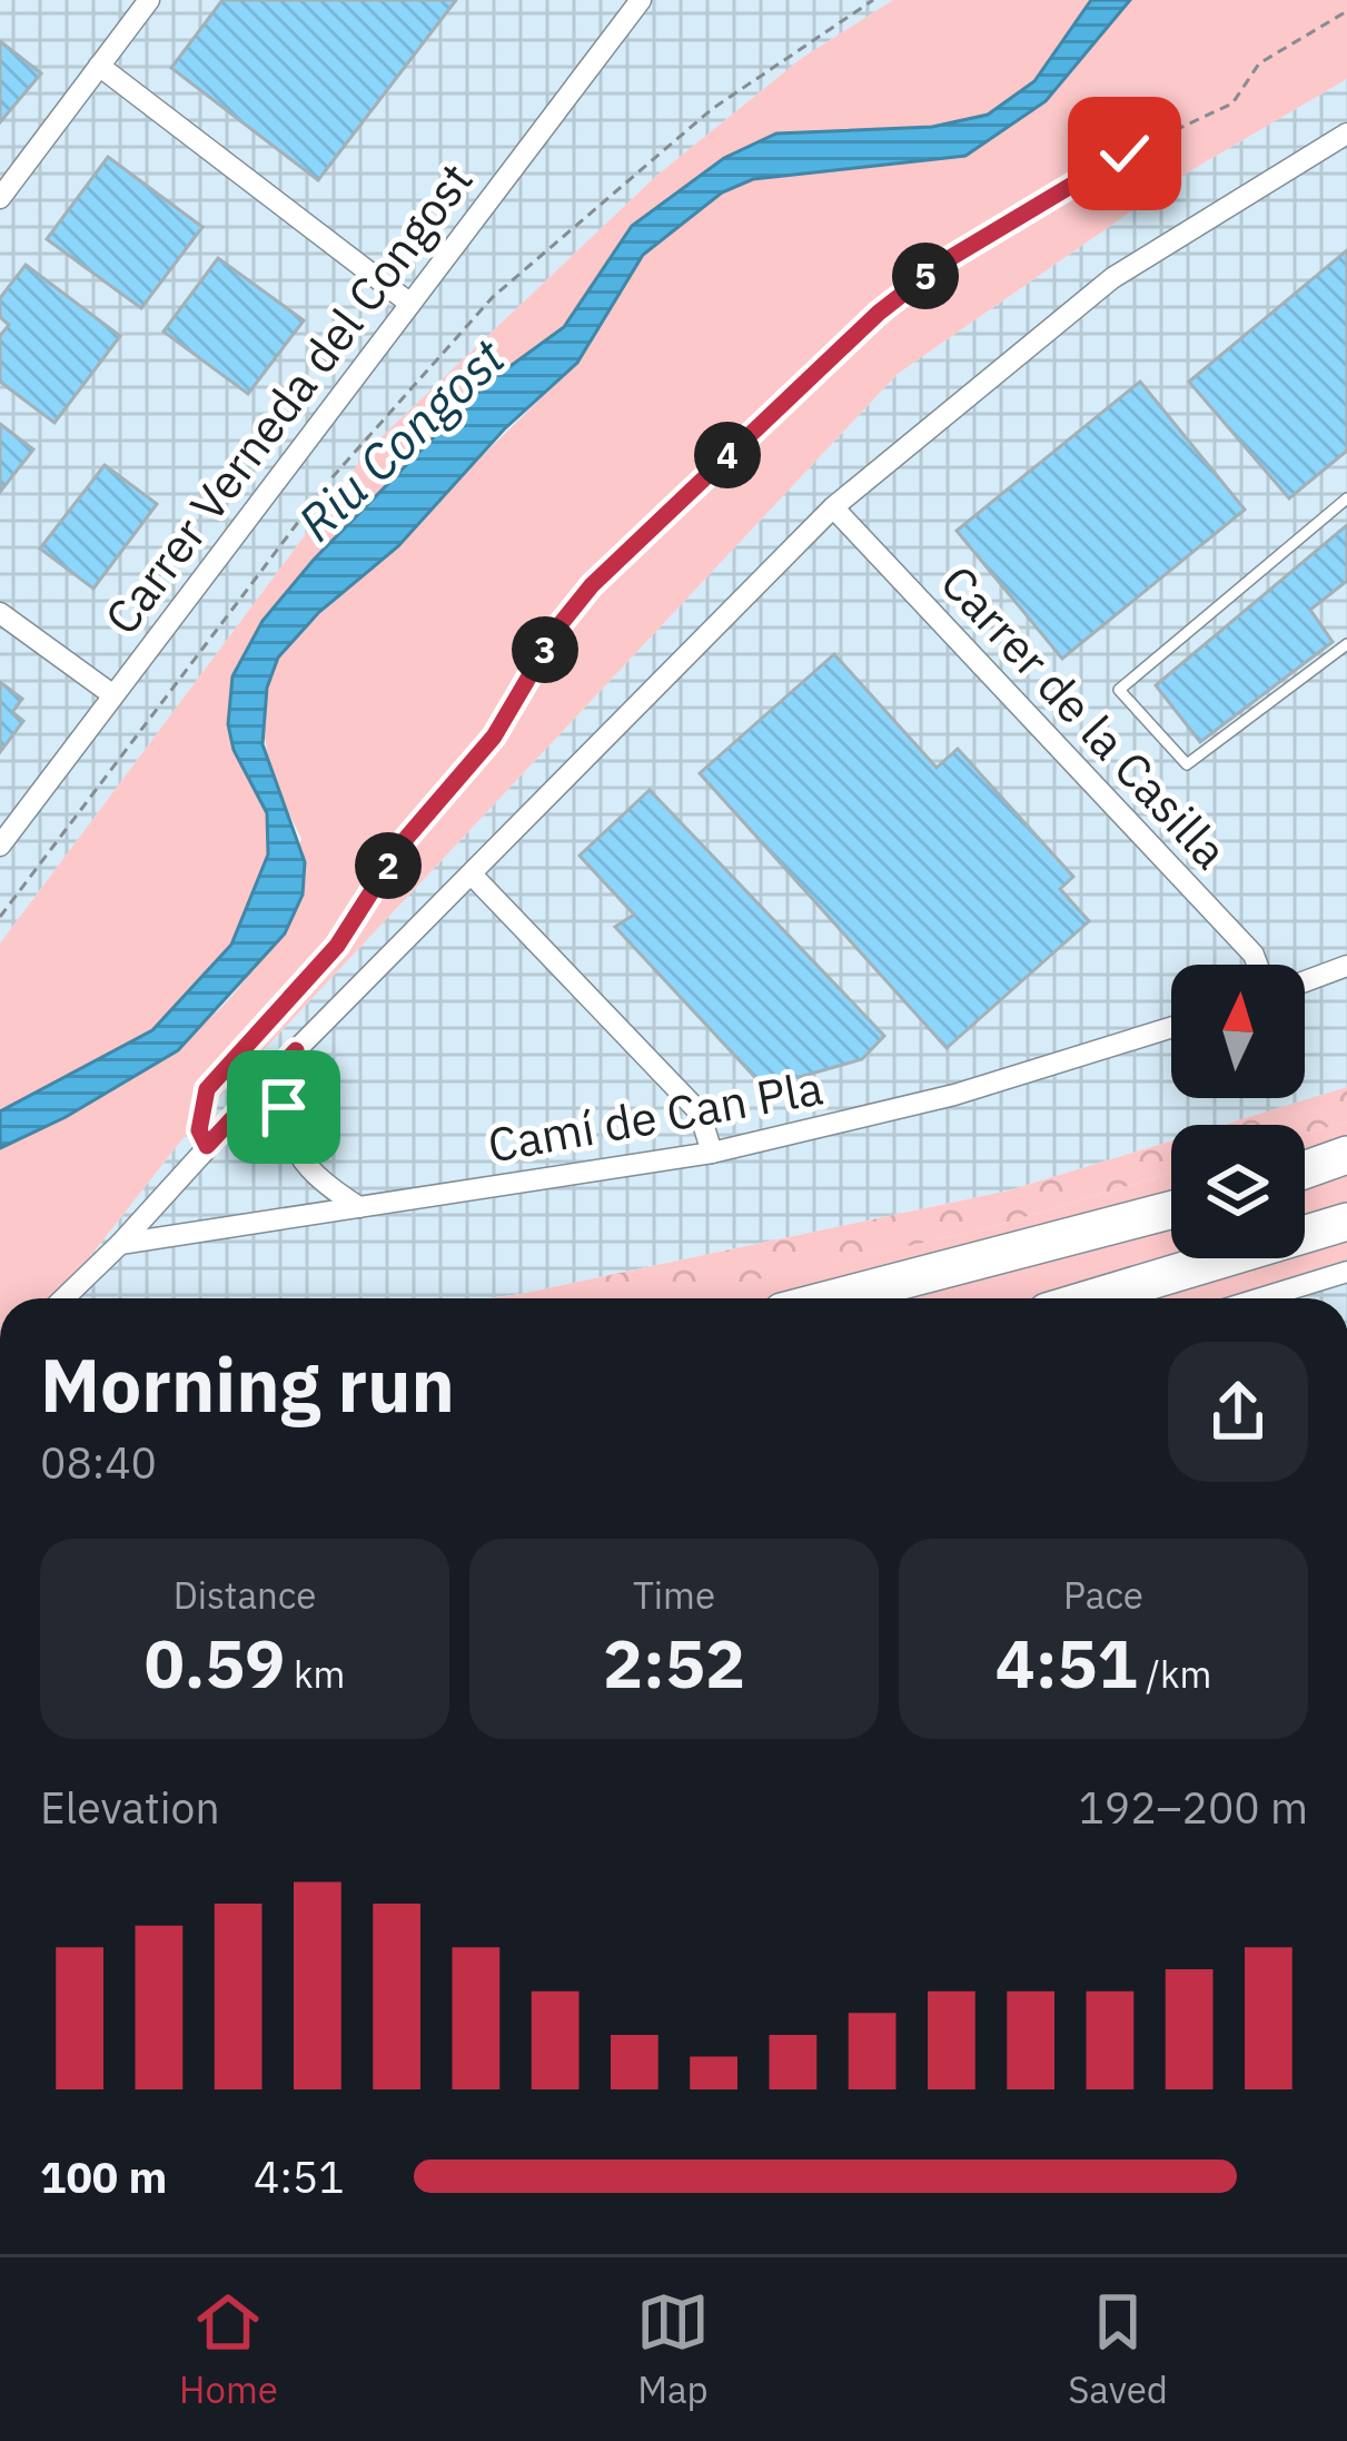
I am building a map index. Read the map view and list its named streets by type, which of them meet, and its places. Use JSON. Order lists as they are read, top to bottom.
{
  "streets": {
    "street": ["Carrer Verneda del Congost", "Carrer de la Casilla", "Camí de Can Pla"]
  },
  "water": ["Riu Congost"],
  "north": "top",
  "page": {
    "pins": [
      "5",
      "4",
      "3",
      "2"
    ],
    "heading": ["Morning run", "08:40"],
    "stats": [
      ["Distance", "0.59 km"],
      ["Time", "2:52"],
      ["Pace", "4:51 /km"]
    ],
    "chart": ["Elevation", "192–200 m"],
    "list": [
      {
        "name": "100 m",
        "note": "4:51"
      }
    ],
    "tabs": ["Home", "Map", "Saved"]
  }
}
